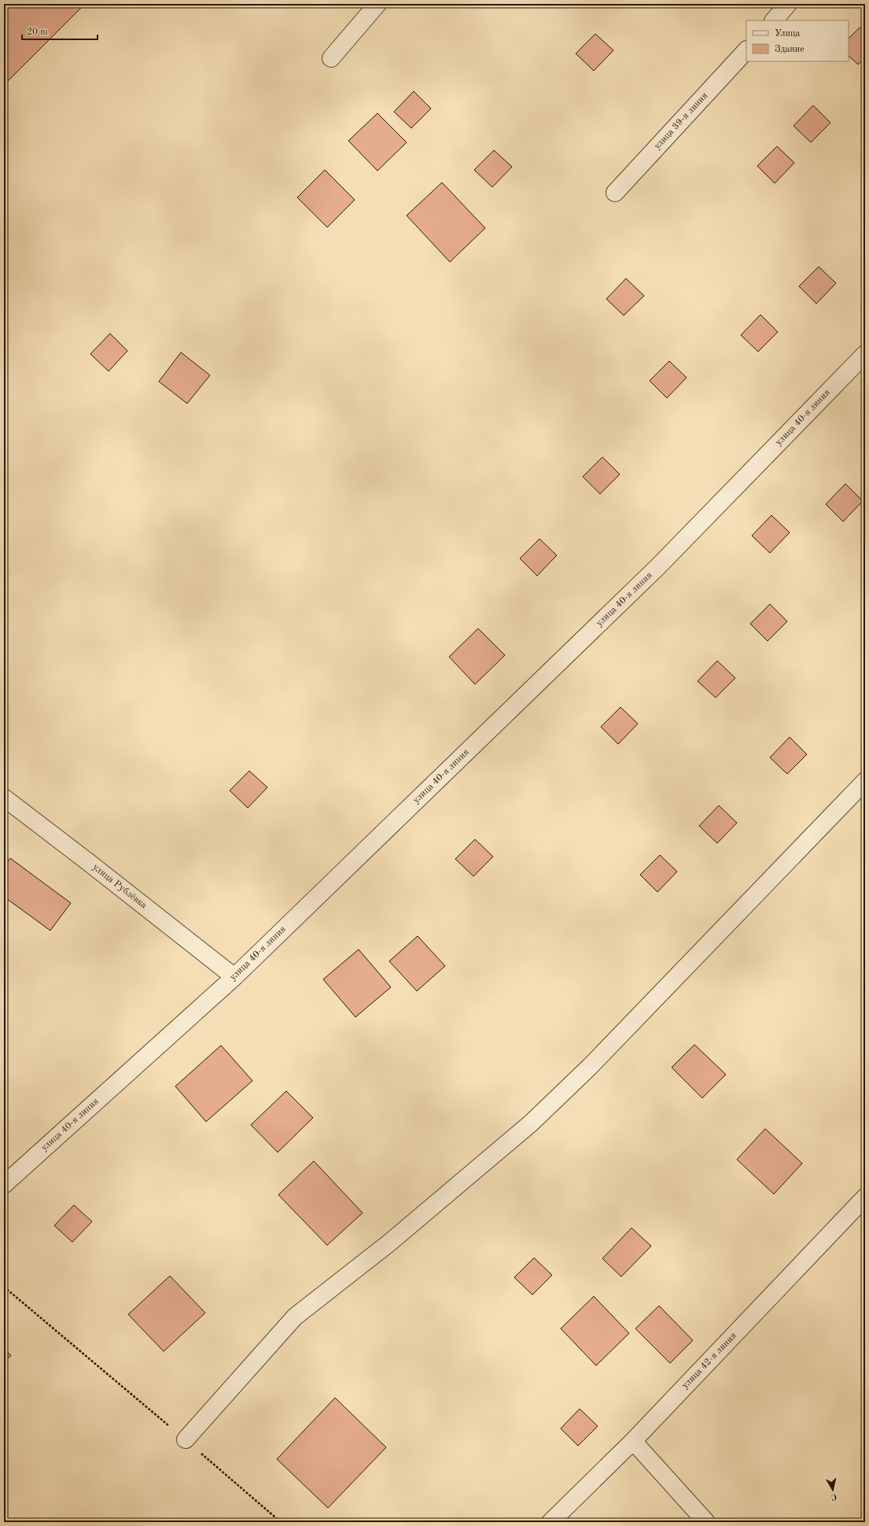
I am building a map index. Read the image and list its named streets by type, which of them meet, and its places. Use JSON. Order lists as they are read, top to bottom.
{
  "streets": {
    "street": [
      "улица 39-я линия",
      "улица 40-я линия",
      "улица Рублёвка",
      "улица 42-я линия"
    ]
  },
  "crossings": [
    ["улица 40-я линия", "улица Рублёвка"]
  ],
  "legend": ["Улица", "Здание"],
  "scale_bar": "20 m",
  "north": "bottom"
}
